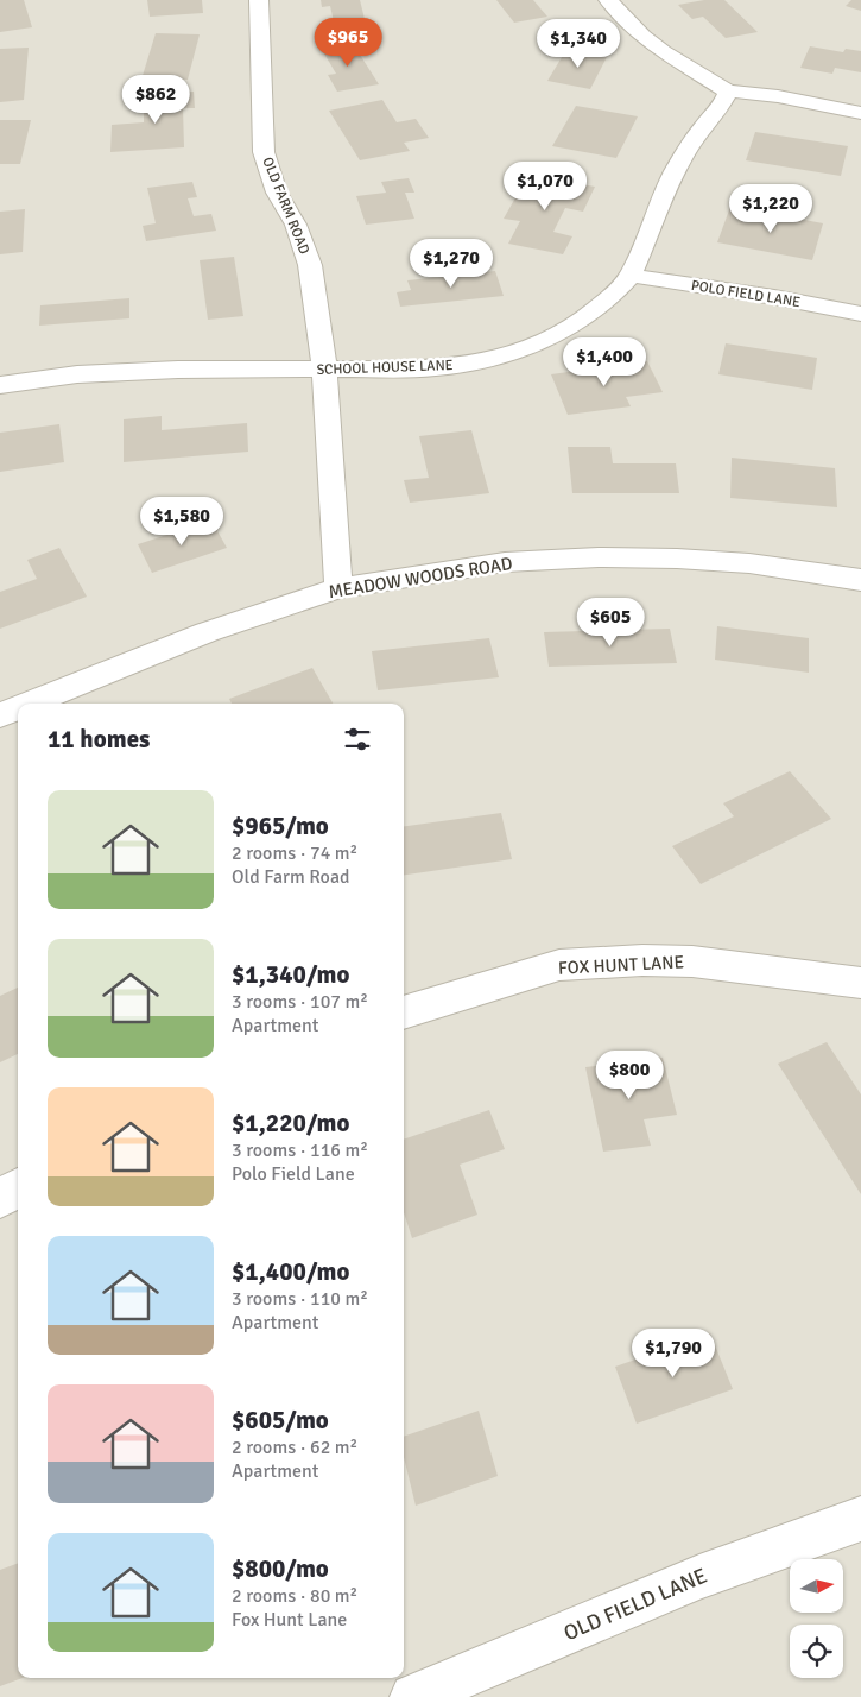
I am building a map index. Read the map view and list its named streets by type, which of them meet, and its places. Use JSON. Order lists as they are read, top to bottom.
{
  "streets": {
    "street": [
      "OLD FARM ROAD",
      "POLO FIELD LANE",
      "SCHOOL HOUSE LANE",
      "MEADOW WOODS ROAD",
      "FOX HUNT LANE",
      "OLD FIELD LANE"
    ]
  },
  "crossings": [
    ["OLD FARM ROAD", "SCHOOL HOUSE LANE"],
    ["OLD FARM ROAD", "MEADOW WOODS ROAD"],
    ["POLO FIELD LANE", "SCHOOL HOUSE LANE"]
  ],
  "north": "right",
  "page": {
    "price": [
      "$965",
      "$1,340",
      "$862",
      "$1,070",
      "$1,220",
      "$1,270",
      "$1,400",
      "$1,580",
      "$605",
      "$800",
      "$1,790"
    ],
    "heading": "11 homes",
    "list": [
      {
        "name": "$965/mo",
        "note": "2 rooms · 74 m² · Old Farm Road"
      },
      {
        "name": "$1,340/mo",
        "note": "3 rooms · 107 m² · Apartment"
      },
      {
        "name": "$1,220/mo",
        "note": "3 rooms · 116 m² · Polo Field Lane"
      },
      {
        "name": "$1,400/mo",
        "note": "3 rooms · 110 m² · Apartment"
      },
      {
        "name": "$605/mo",
        "note": "2 rooms · 62 m² · Apartment"
      },
      {
        "name": "$800/mo",
        "note": "2 rooms · 80 m² · Fox Hunt Lane"
      }
    ]
  }
}
